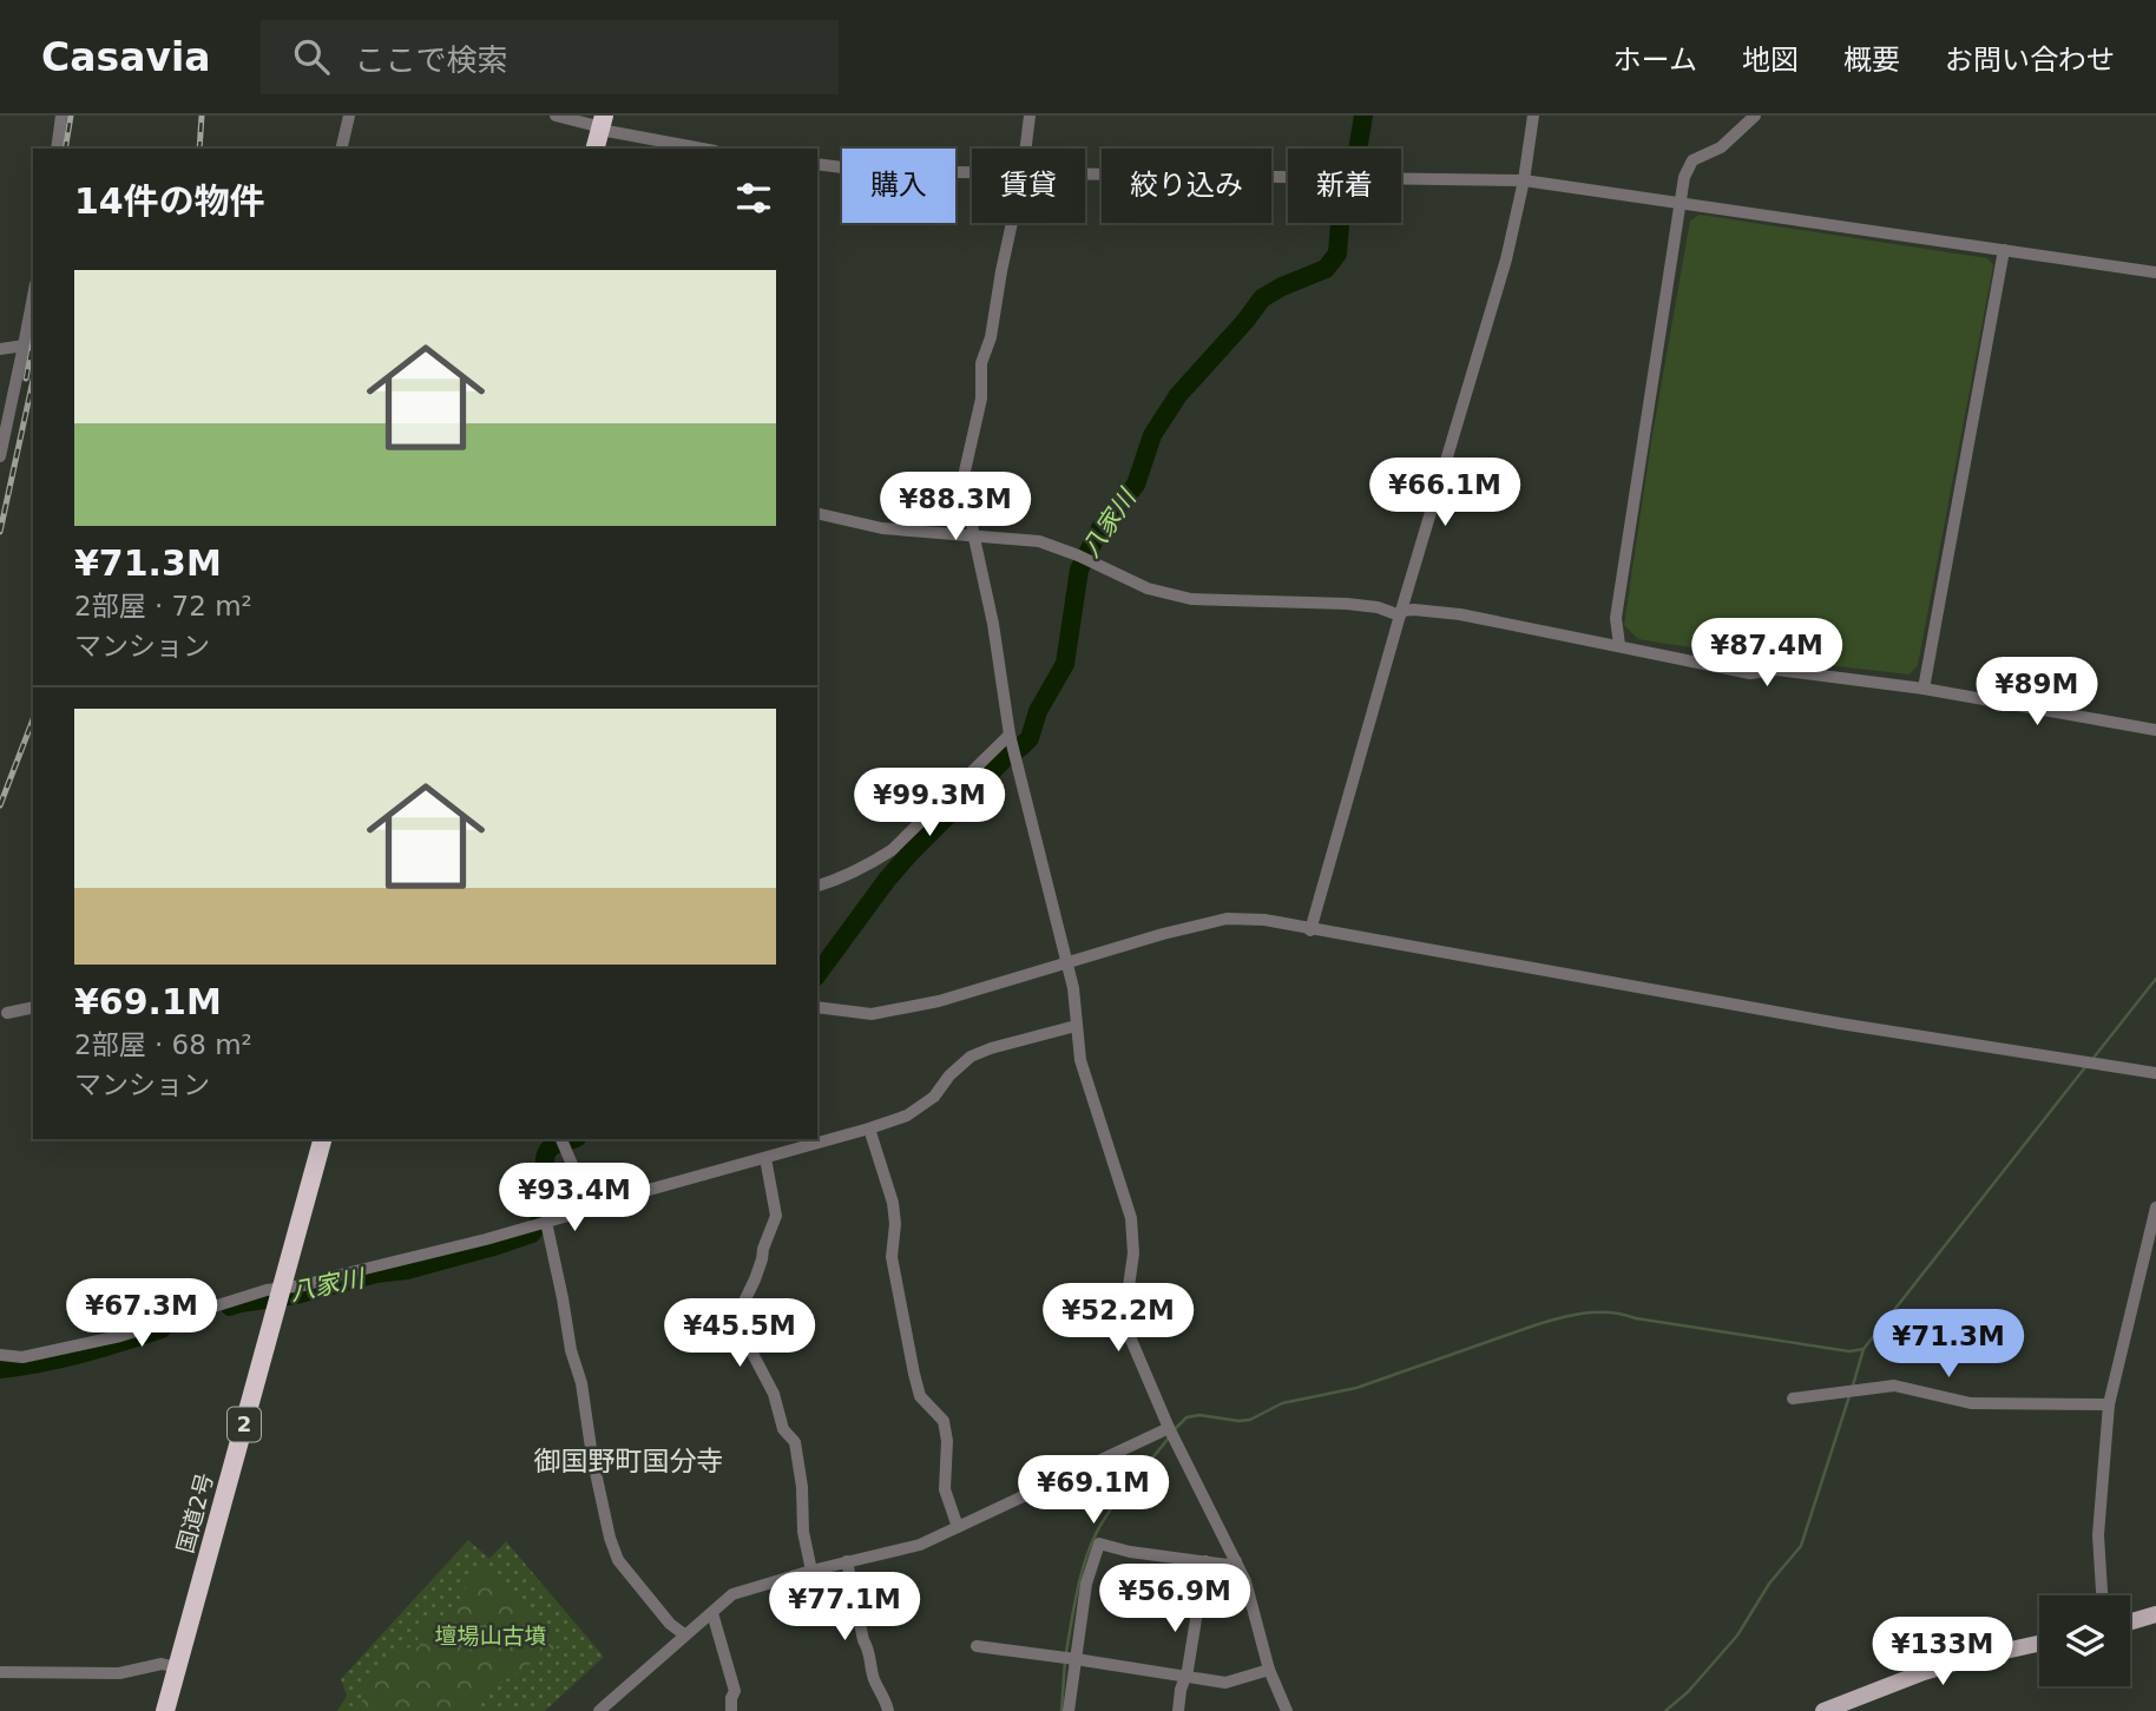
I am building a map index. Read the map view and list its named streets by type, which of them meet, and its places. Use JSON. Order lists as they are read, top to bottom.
{
  "streets": {
    "highway": ["2", "国道2号"]
  },
  "districts": ["御国野町国分寺"],
  "water": ["八家川"],
  "parks": ["壇場山古墳"],
  "page": {
    "header": "Casavia",
    "search": "ここで検索",
    "nav": [
      "ホーム",
      "地図",
      "概要",
      "お問い合わせ"
    ],
    "chip": [
      "購入",
      "賃貸",
      "絞り込み",
      "新着"
    ],
    "heading": "14件の物件",
    "list": [
      {
        "name": "¥71.3M",
        "note": "2部屋 · 72 m² · マンション"
      },
      {
        "name": "¥69.1M",
        "note": "2部屋 · 68 m² · マンション"
      }
    ],
    "price": [
      "¥66.1M",
      "¥88.3M",
      "¥87.4M",
      "¥89M",
      "¥99.3M",
      "¥93.4M",
      "¥67.3M",
      "¥52.2M",
      "¥45.5M",
      "¥71.3M",
      "¥69.1M",
      "¥56.9M",
      "¥77.1M",
      "¥133M"
    ]
  }
}
